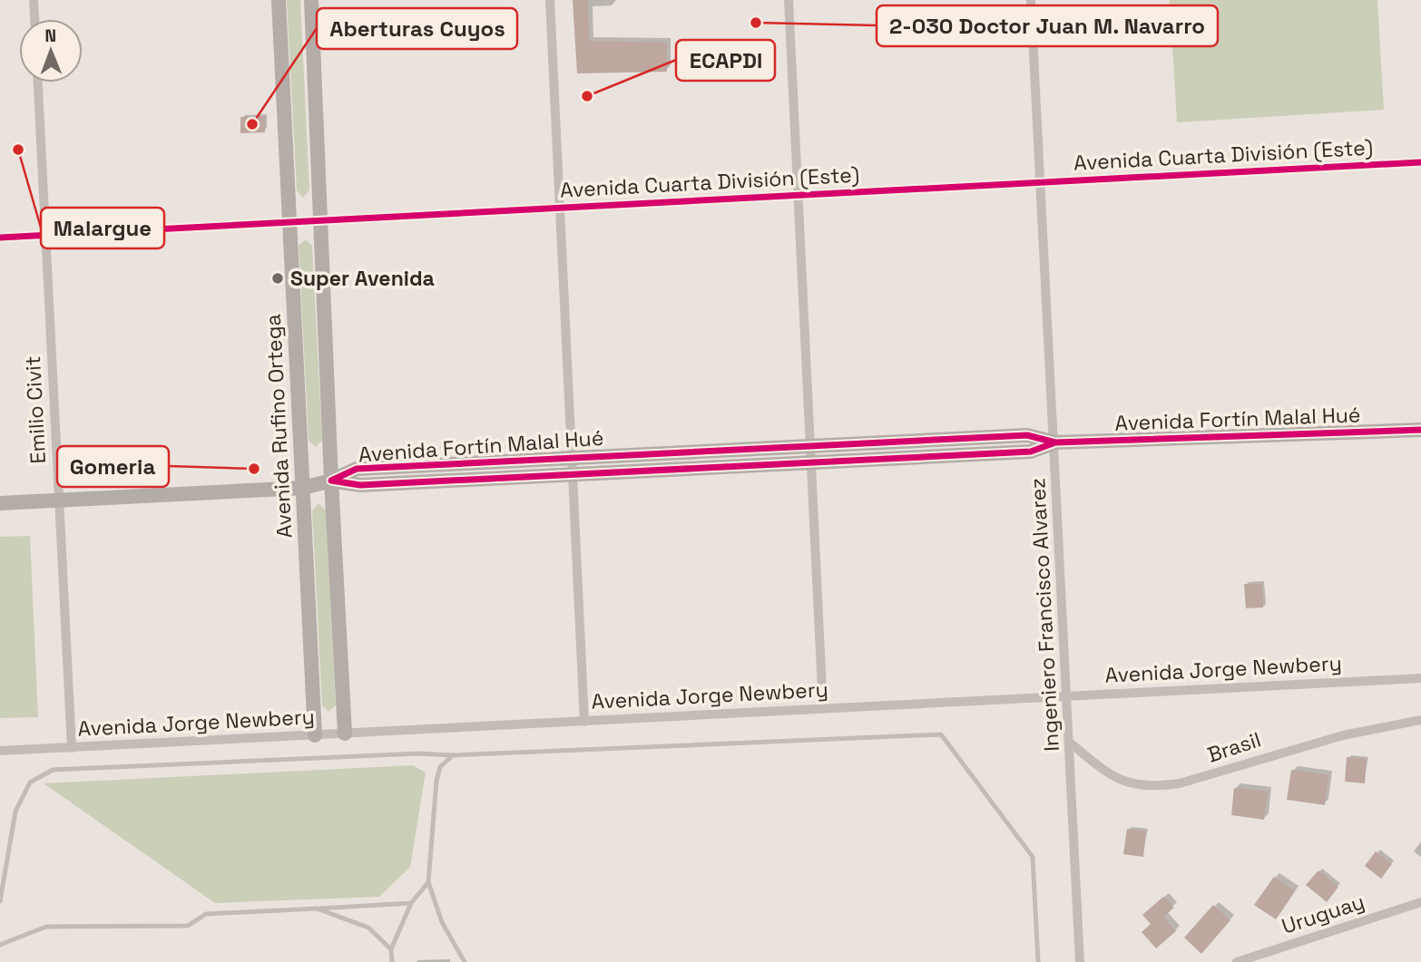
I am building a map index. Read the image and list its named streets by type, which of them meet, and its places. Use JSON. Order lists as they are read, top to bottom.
{
  "streets": {
    "street": [
      "Avenida Cuarta División (Este)",
      "Emilio Civit",
      "Avenida Fortín Malal Hué",
      "Avenida Rufino Ortega",
      "Ingeniero Francisco Alvarez",
      "Avenida Jorge Newbery",
      "Brasil",
      "Uruguay"
    ]
  },
  "crossings": [
    ["Avenida Cuarta División (Este)", "Emilio Civit"],
    ["Avenida Cuarta División (Este)", "Avenida Rufino Ortega"],
    ["Avenida Cuarta División (Este)", "Ingeniero Francisco Alvarez"],
    ["Emilio Civit", "Avenida Fortín Malal Hué"],
    ["Emilio Civit", "Avenida Jorge Newbery"],
    ["Avenida Fortín Malal Hué", "Avenida Rufino Ortega"],
    ["Avenida Fortín Malal Hué", "Ingeniero Francisco Alvarez"],
    ["Avenida Rufino Ortega", "Avenida Jorge Newbery"],
    ["Ingeniero Francisco Alvarez", "Avenida Jorge Newbery"],
    ["Ingeniero Francisco Alvarez", "Brasil"]
  ],
  "places": [
    "2-030 Doctor Juan M. Navarro",
    "ECAPDI",
    "Aberturas Cuyos",
    "Malargue",
    "Super Avenida",
    "Gomeria"
  ],
  "north": "top"
}
